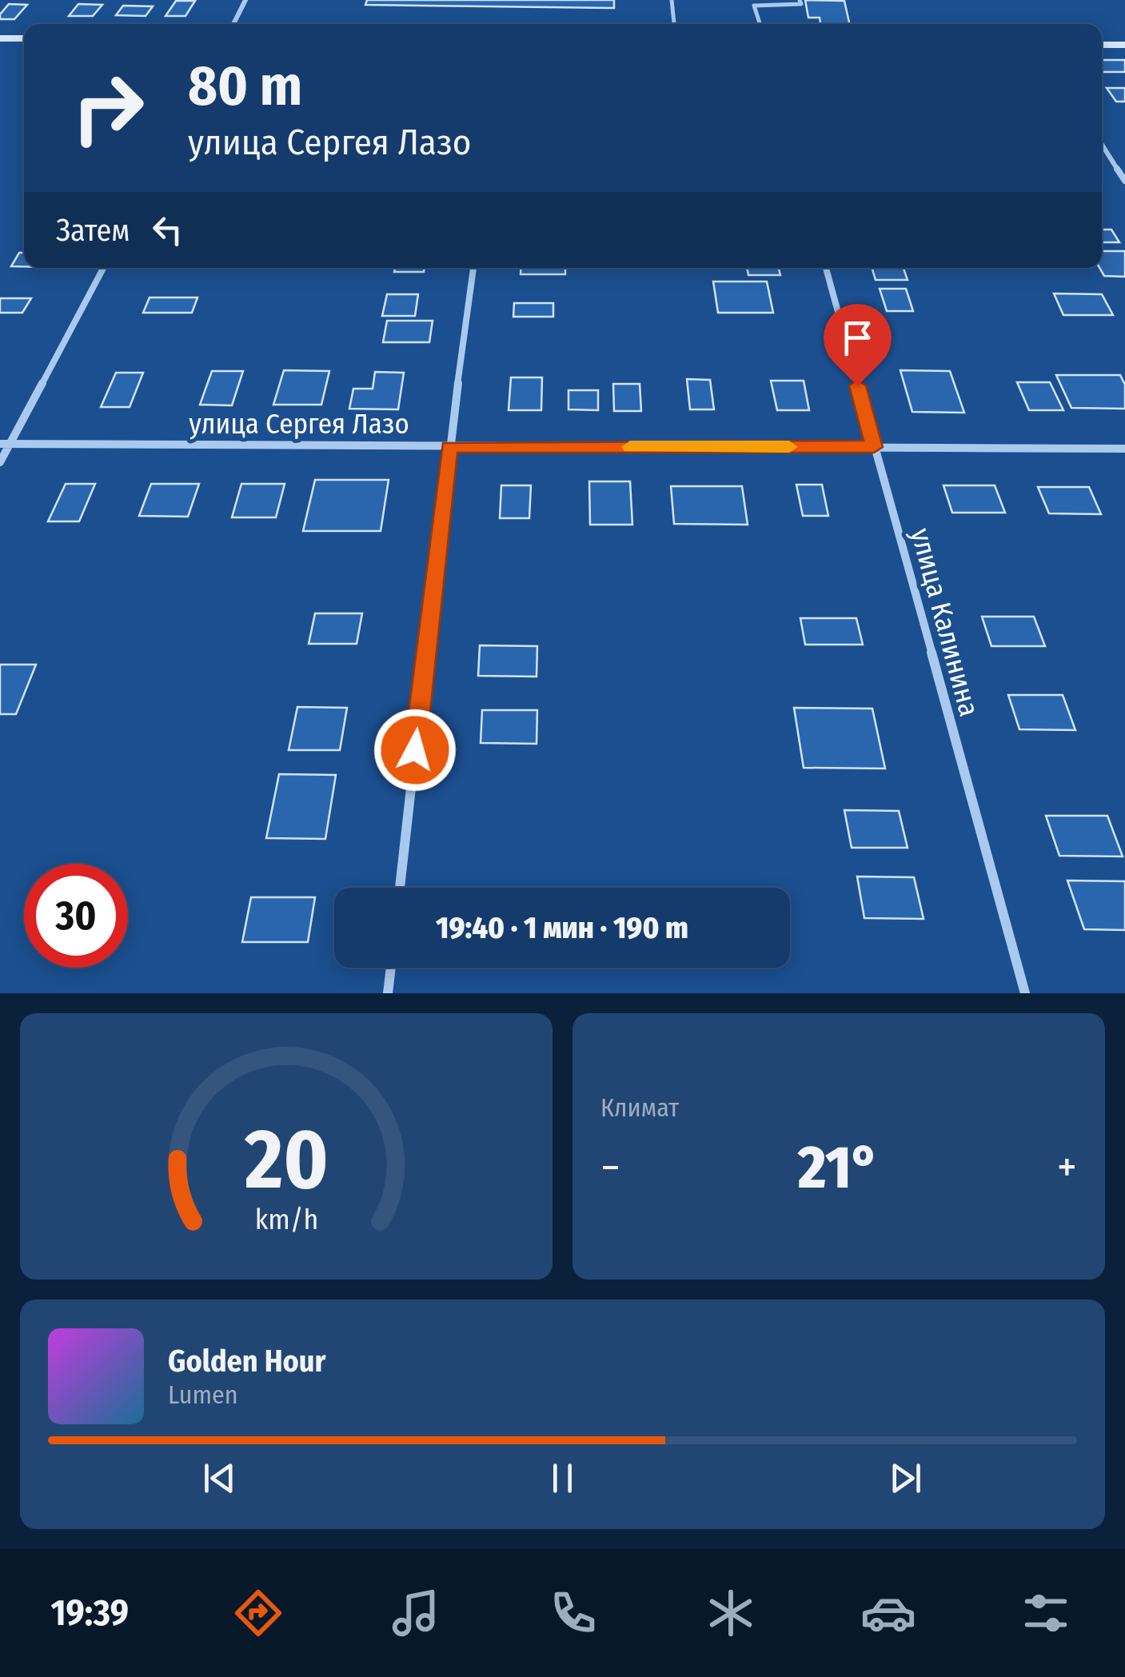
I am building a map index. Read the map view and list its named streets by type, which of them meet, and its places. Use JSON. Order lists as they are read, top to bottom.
{
  "streets": {
    "street": ["улица Сергея Лазо", "улица Калинина"]
  },
  "crossings": [
    ["улица Сергея Лазо", "улица Калинина"]
  ],
  "page": {
    "turn": ["80 m", "улица Сергея Лазо"],
    "then": "Затем",
    "limit": "30",
    "trip": "19:40 · 1 мин · 190 m",
    "tile": "Климат",
    "heat": ["−", "21°", "+"],
    "song": ["Golden Hour", "Lumen"],
    "tabs": "19:39",
    "gauge": ["20", "km/h"]
  }
}
